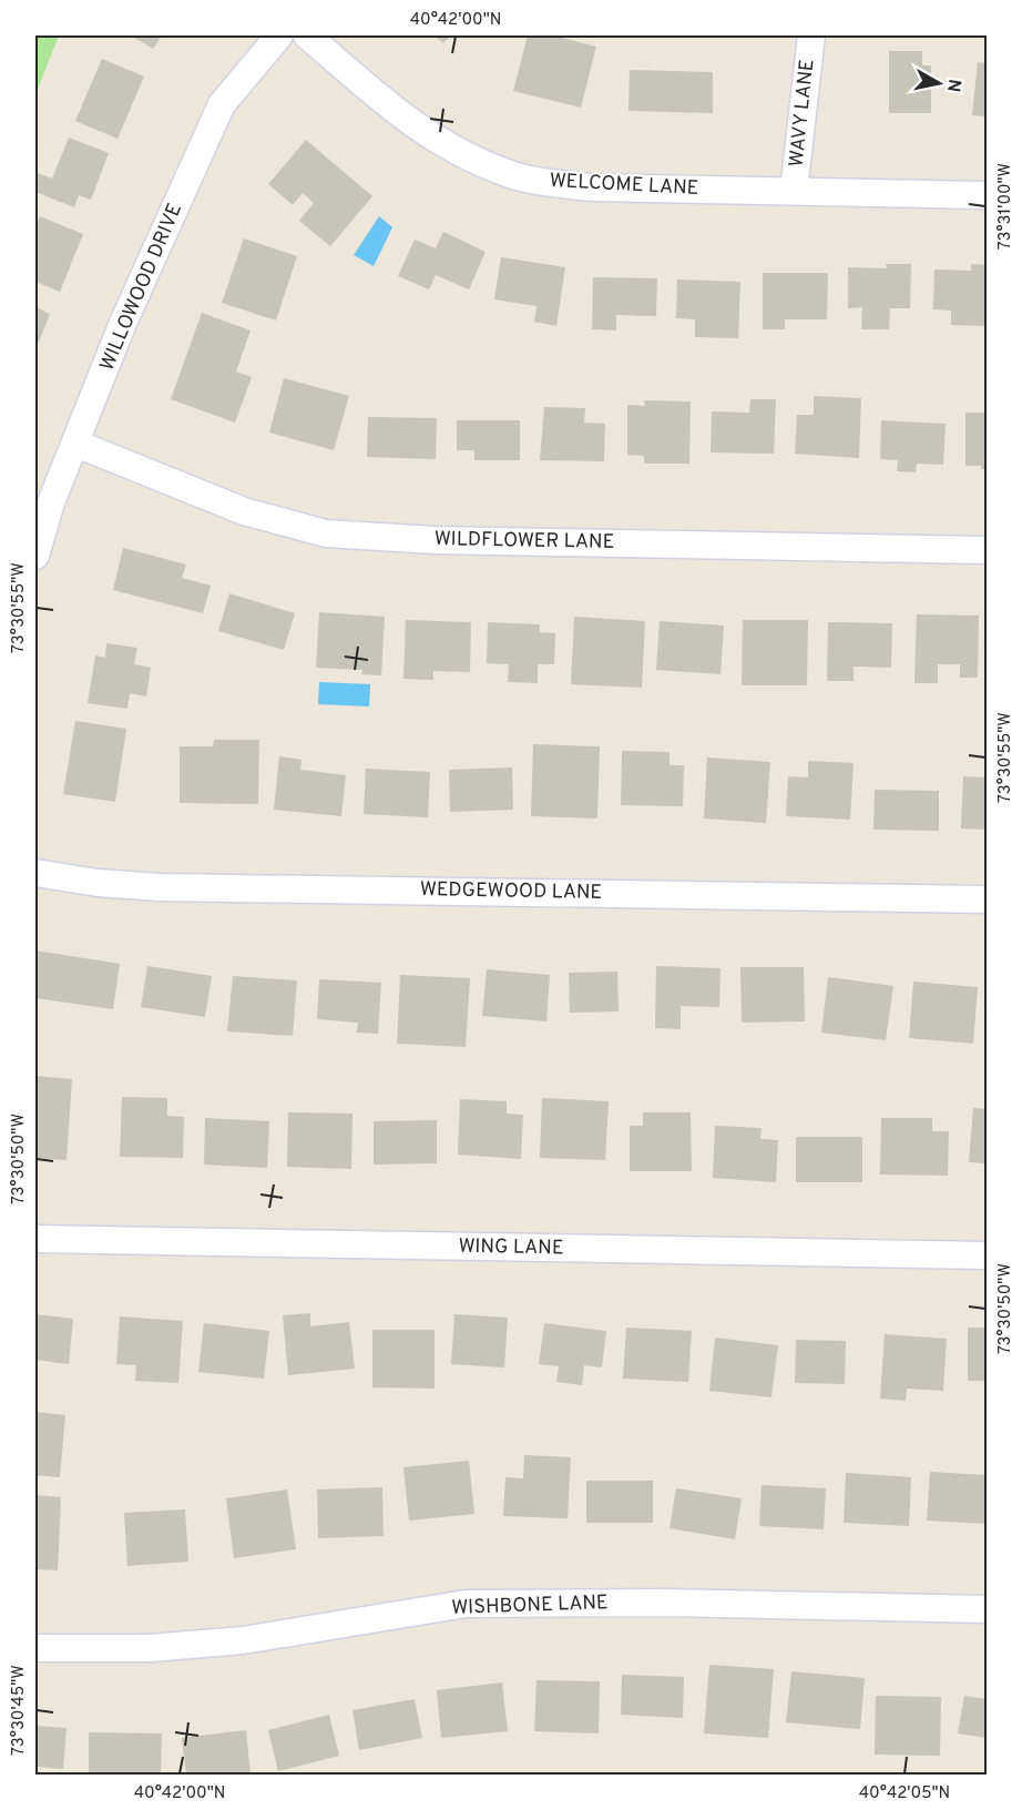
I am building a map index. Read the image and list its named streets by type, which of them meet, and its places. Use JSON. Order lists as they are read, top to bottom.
{
  "streets": {
    "street": [
      "WAVY LANE",
      "WELCOME LANE",
      "WILLOWOOD DRIVE",
      "WILDFLOWER LANE",
      "WEDGEWOOD LANE",
      "WING LANE",
      "WISHBONE LANE"
    ]
  },
  "crossings": [
    ["WAVY LANE", "WELCOME LANE"],
    ["WILLOWOOD DRIVE", "WILDFLOWER LANE"]
  ],
  "north": "right",
  "coordinates": [
    "40°42'00\"N",
    "73°31'00\"W",
    "73°30'55\"W",
    "73°30'50\"W",
    "73°30'45\"W",
    "40°42'05\"N"
  ]
}
